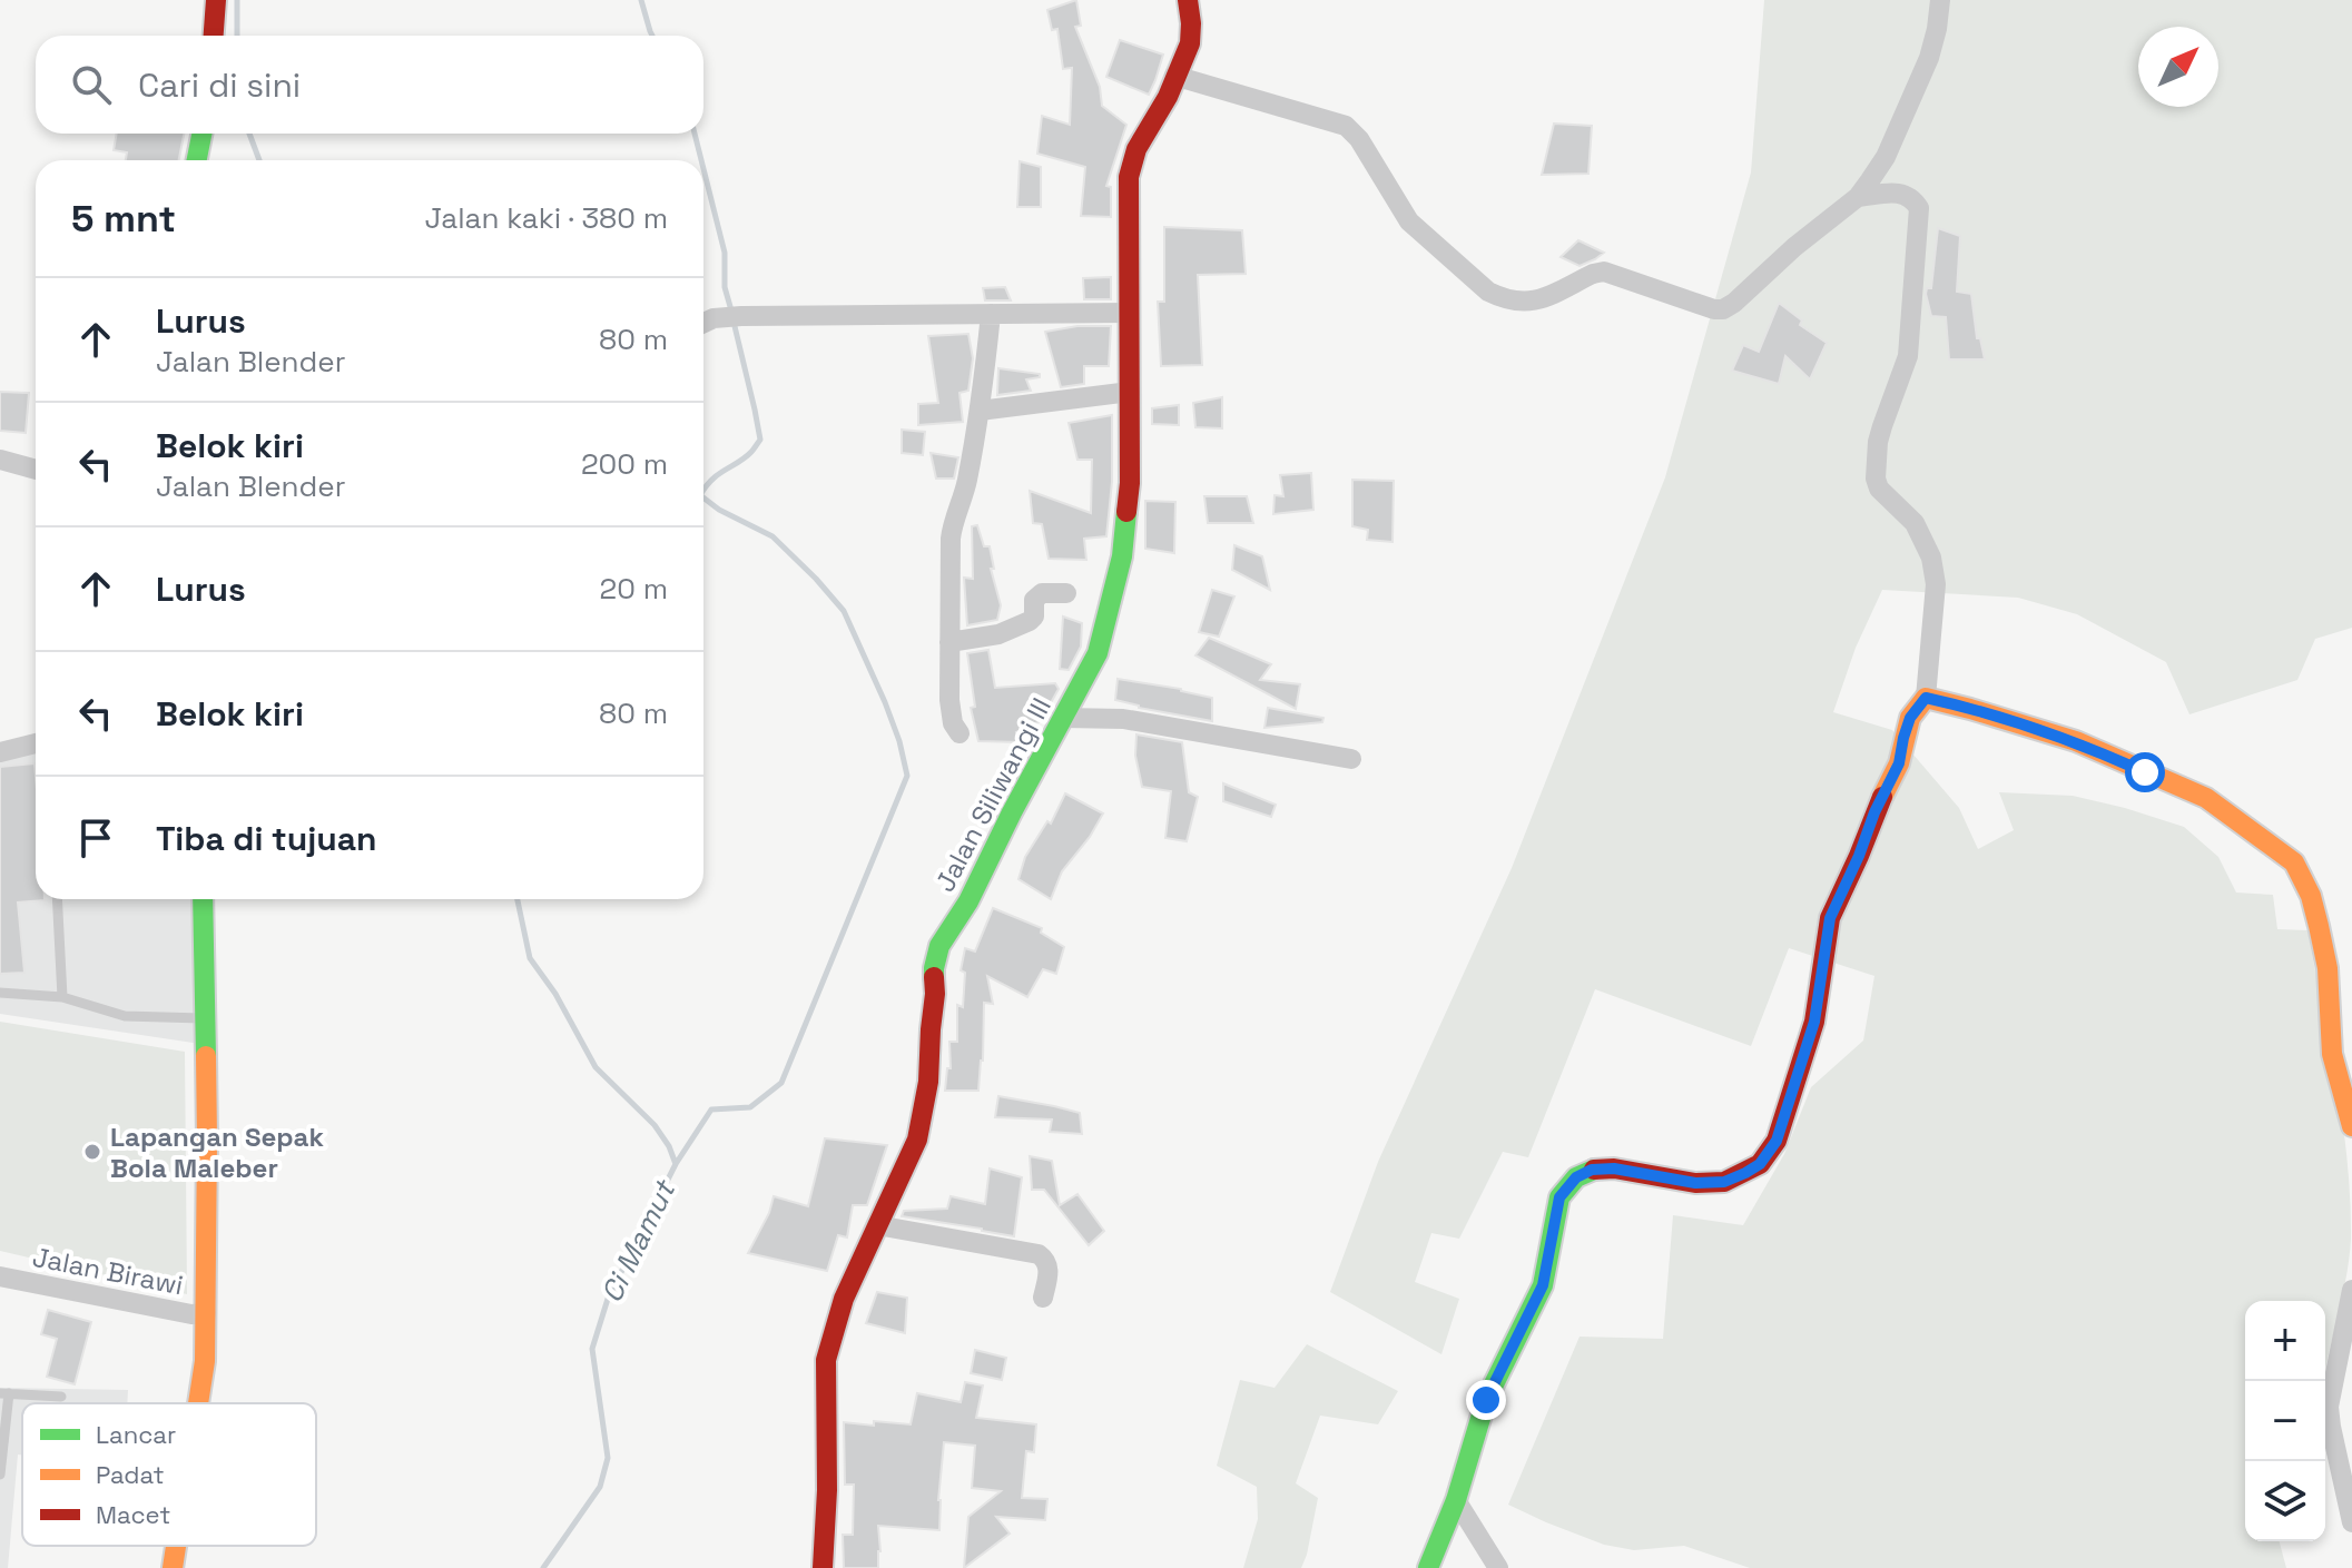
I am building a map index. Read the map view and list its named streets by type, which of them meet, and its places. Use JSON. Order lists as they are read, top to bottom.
{
  "streets": {
    "street": ["Jalan Siliwangi III", "Jalan Birawi"]
  },
  "water": ["Ci Mamut"],
  "places": ["Lapangan Sepak Bola Maleber"],
  "legend": ["Lancar", "Padat", "Macet"],
  "north": "top right",
  "page": {
    "search": "Cari di sini",
    "heading": ["5 mnt", "Jalan kaki · 380 m"],
    "list": [
      ["Lurus", "Jalan Blender", "80 m"],
      ["Belok kiri", "Jalan Blender", "200 m"],
      ["Lurus", "20 m"],
      ["Belok kiri", "80 m"],
      "Tiba di tujuan"
    ],
    "map_buttons": ["+", "−"]
  }
}
